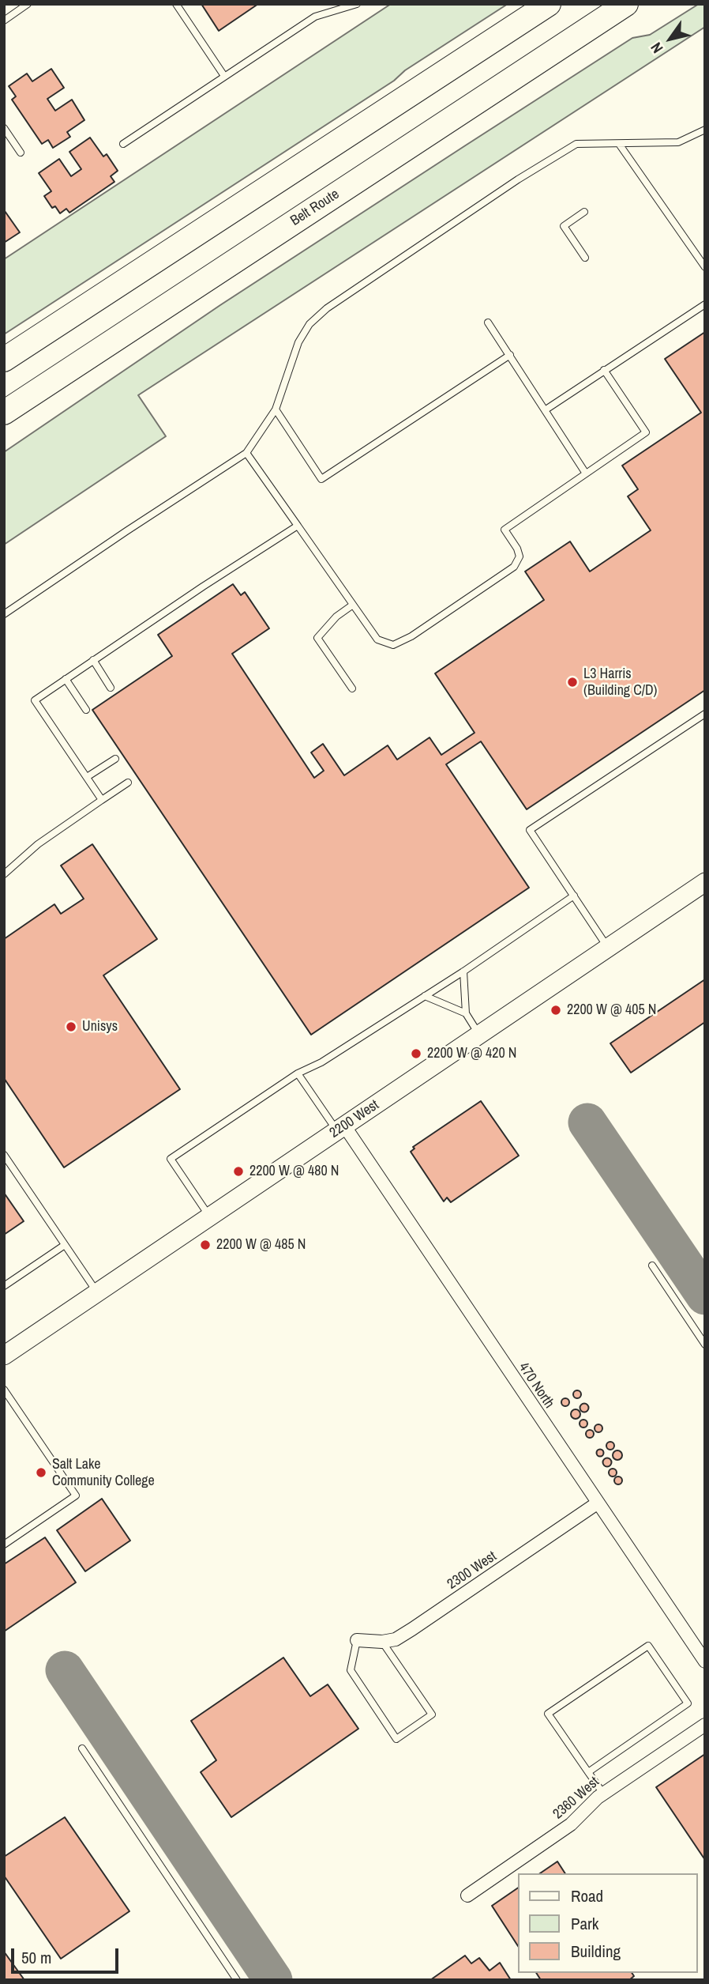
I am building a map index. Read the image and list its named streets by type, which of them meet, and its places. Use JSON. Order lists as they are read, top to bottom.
{
  "streets": {
    "highway": ["Belt Route"],
    "street": [
      "2200 West",
      "470 North",
      "2300 West",
      "2360 West"
    ]
  },
  "crossings": [
    ["2200 West", "470 North"],
    ["470 North", "2300 West"]
  ],
  "places": [
    "L3 Harris (Building C/D)",
    "2200 W @ 405 N",
    "Unisys",
    "2200 W @ 420 N",
    "2200 W @ 480 N",
    "2200 W @ 485 N",
    "Salt Lake Community College"
  ],
  "legend": ["Road", "Park", "Building"],
  "scale_bar": "50 m",
  "north": "bottom left"
}
